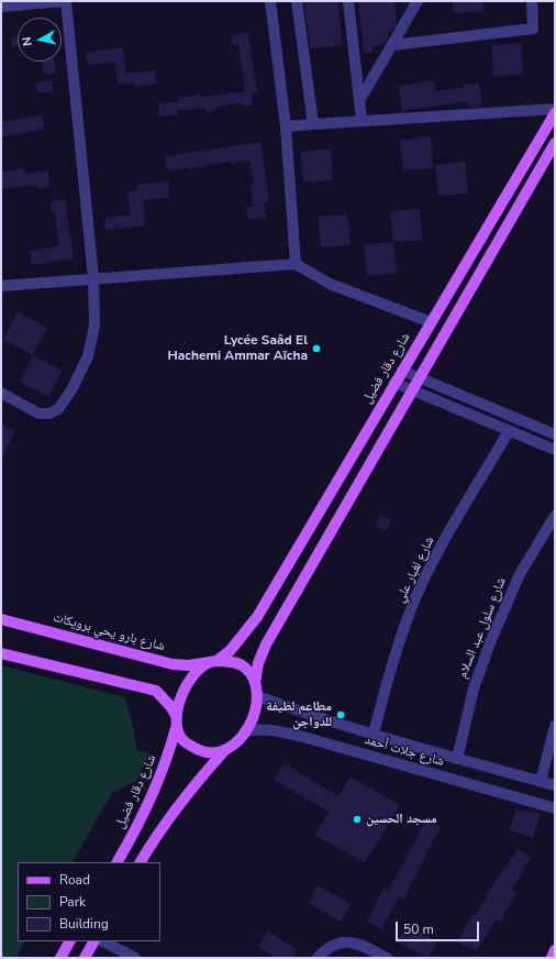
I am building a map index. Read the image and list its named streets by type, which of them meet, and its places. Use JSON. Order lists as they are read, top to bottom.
{
  "streets": {
    "main road": ["شارع دقار فضيل", "شارع بارو يحي برويكات"],
    "street": ["شارع لغبار علي", "شارع سلول عبد السلام", "شارع جلات أحمد"]
  },
  "crossings": [
    ["شارع دقار فضيل", "شارع بارو يحي برويكات"],
    ["شارع دقار فضيل", "شارع جلات أحمد"],
    ["شارع لغبار علي", "شارع جلات أحمد"],
    ["شارع سلول عبد السلام", "شارع جلات أحمد"],
    ["شارع بارو يحي برويكات", "شارع جلات أحمد"]
  ],
  "places": ["Lycée Saâd El Hachemi Ammar Aïcha", "مطاعم لطيفة للدواجن", "مسجد الحسين"],
  "legend": ["Road", "Park", "Building"],
  "scale_bar": "50 m",
  "north": "left"
}
